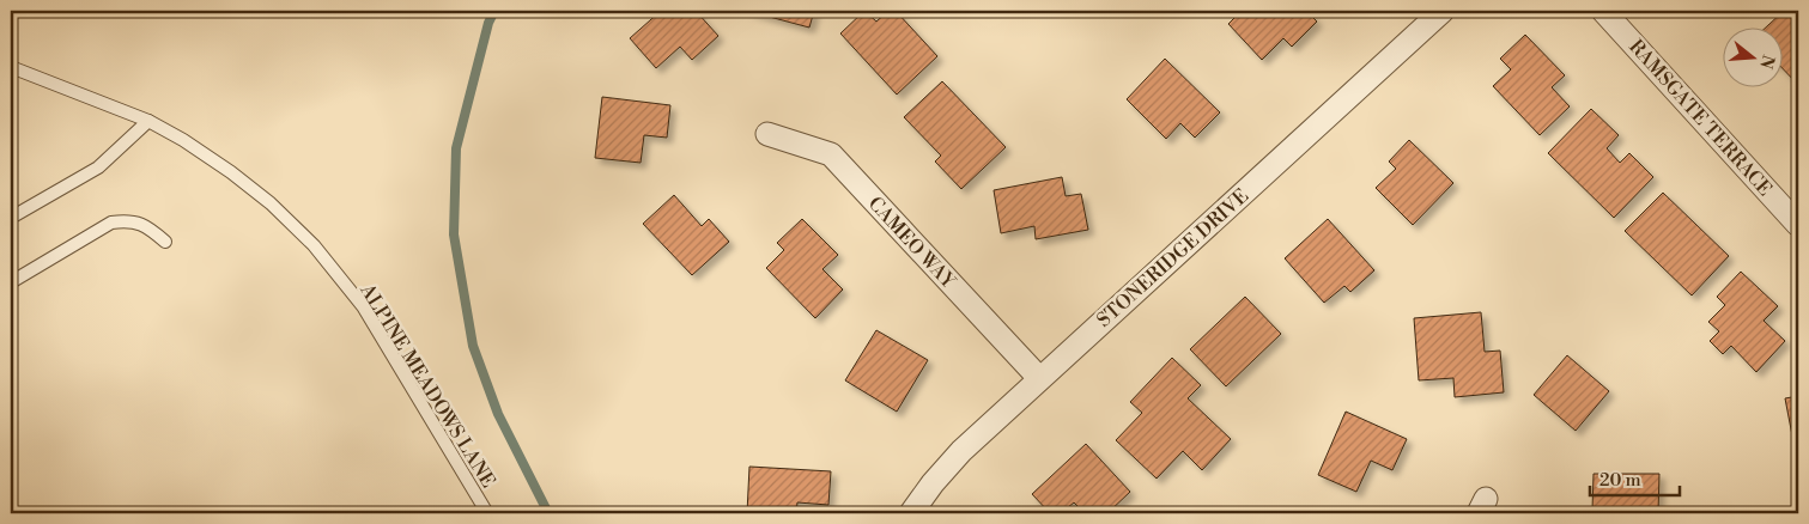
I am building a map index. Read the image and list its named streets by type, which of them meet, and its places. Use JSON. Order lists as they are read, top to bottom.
{
  "streets": {
    "street": ["RAMSGATE TERRACE", "CAMEO WAY", "STONERIDGE DRIVE"],
    "lane": ["ALPINE MEADOWS LANE"]
  },
  "crossings": [
    ["CAMEO WAY", "STONERIDGE DRIVE"]
  ],
  "scale_bar": "20 m",
  "north": "right"
}
